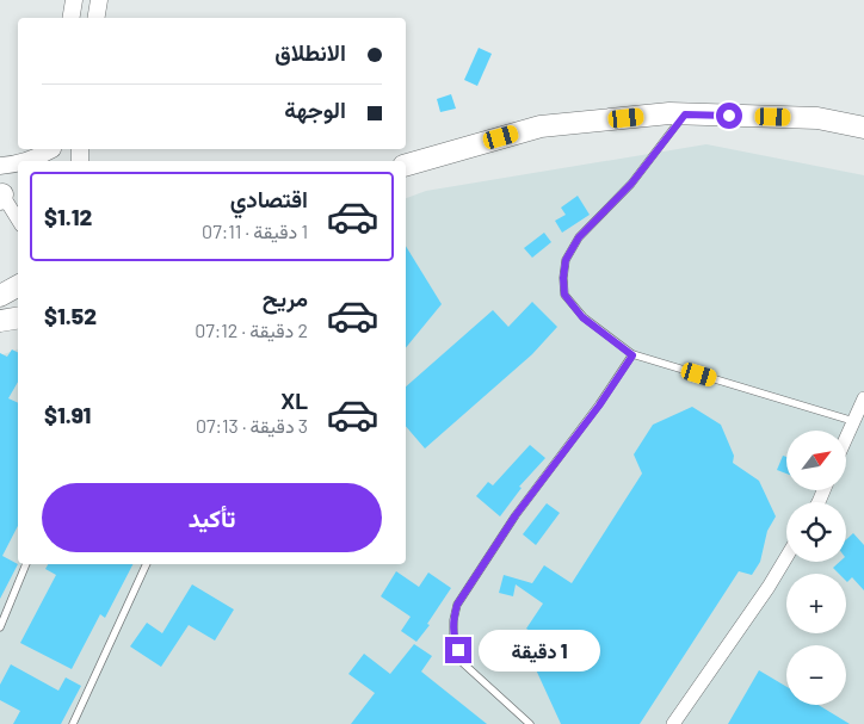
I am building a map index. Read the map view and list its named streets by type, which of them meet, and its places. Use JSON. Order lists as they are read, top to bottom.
{
  "north": "top right",
  "page": {
    "banner": ["الانطلاق", "الوجهة"],
    "list": [
      {
        "name": "اقتصادي",
        "note": "1 دقيقة · 07:11",
        "value": "$1.12"
      },
      {
        "name": "مريح",
        "note": "2 دقيقة · 07:12",
        "value": "$1.52"
      },
      {
        "name": "XL",
        "note": "3 دقيقة · 07:13",
        "value": "$1.91"
      }
    ],
    "map_buttons": ["+", "−"],
    "buttons": "تأكيد",
    "bubble": "1 دقيقة"
  }
}
